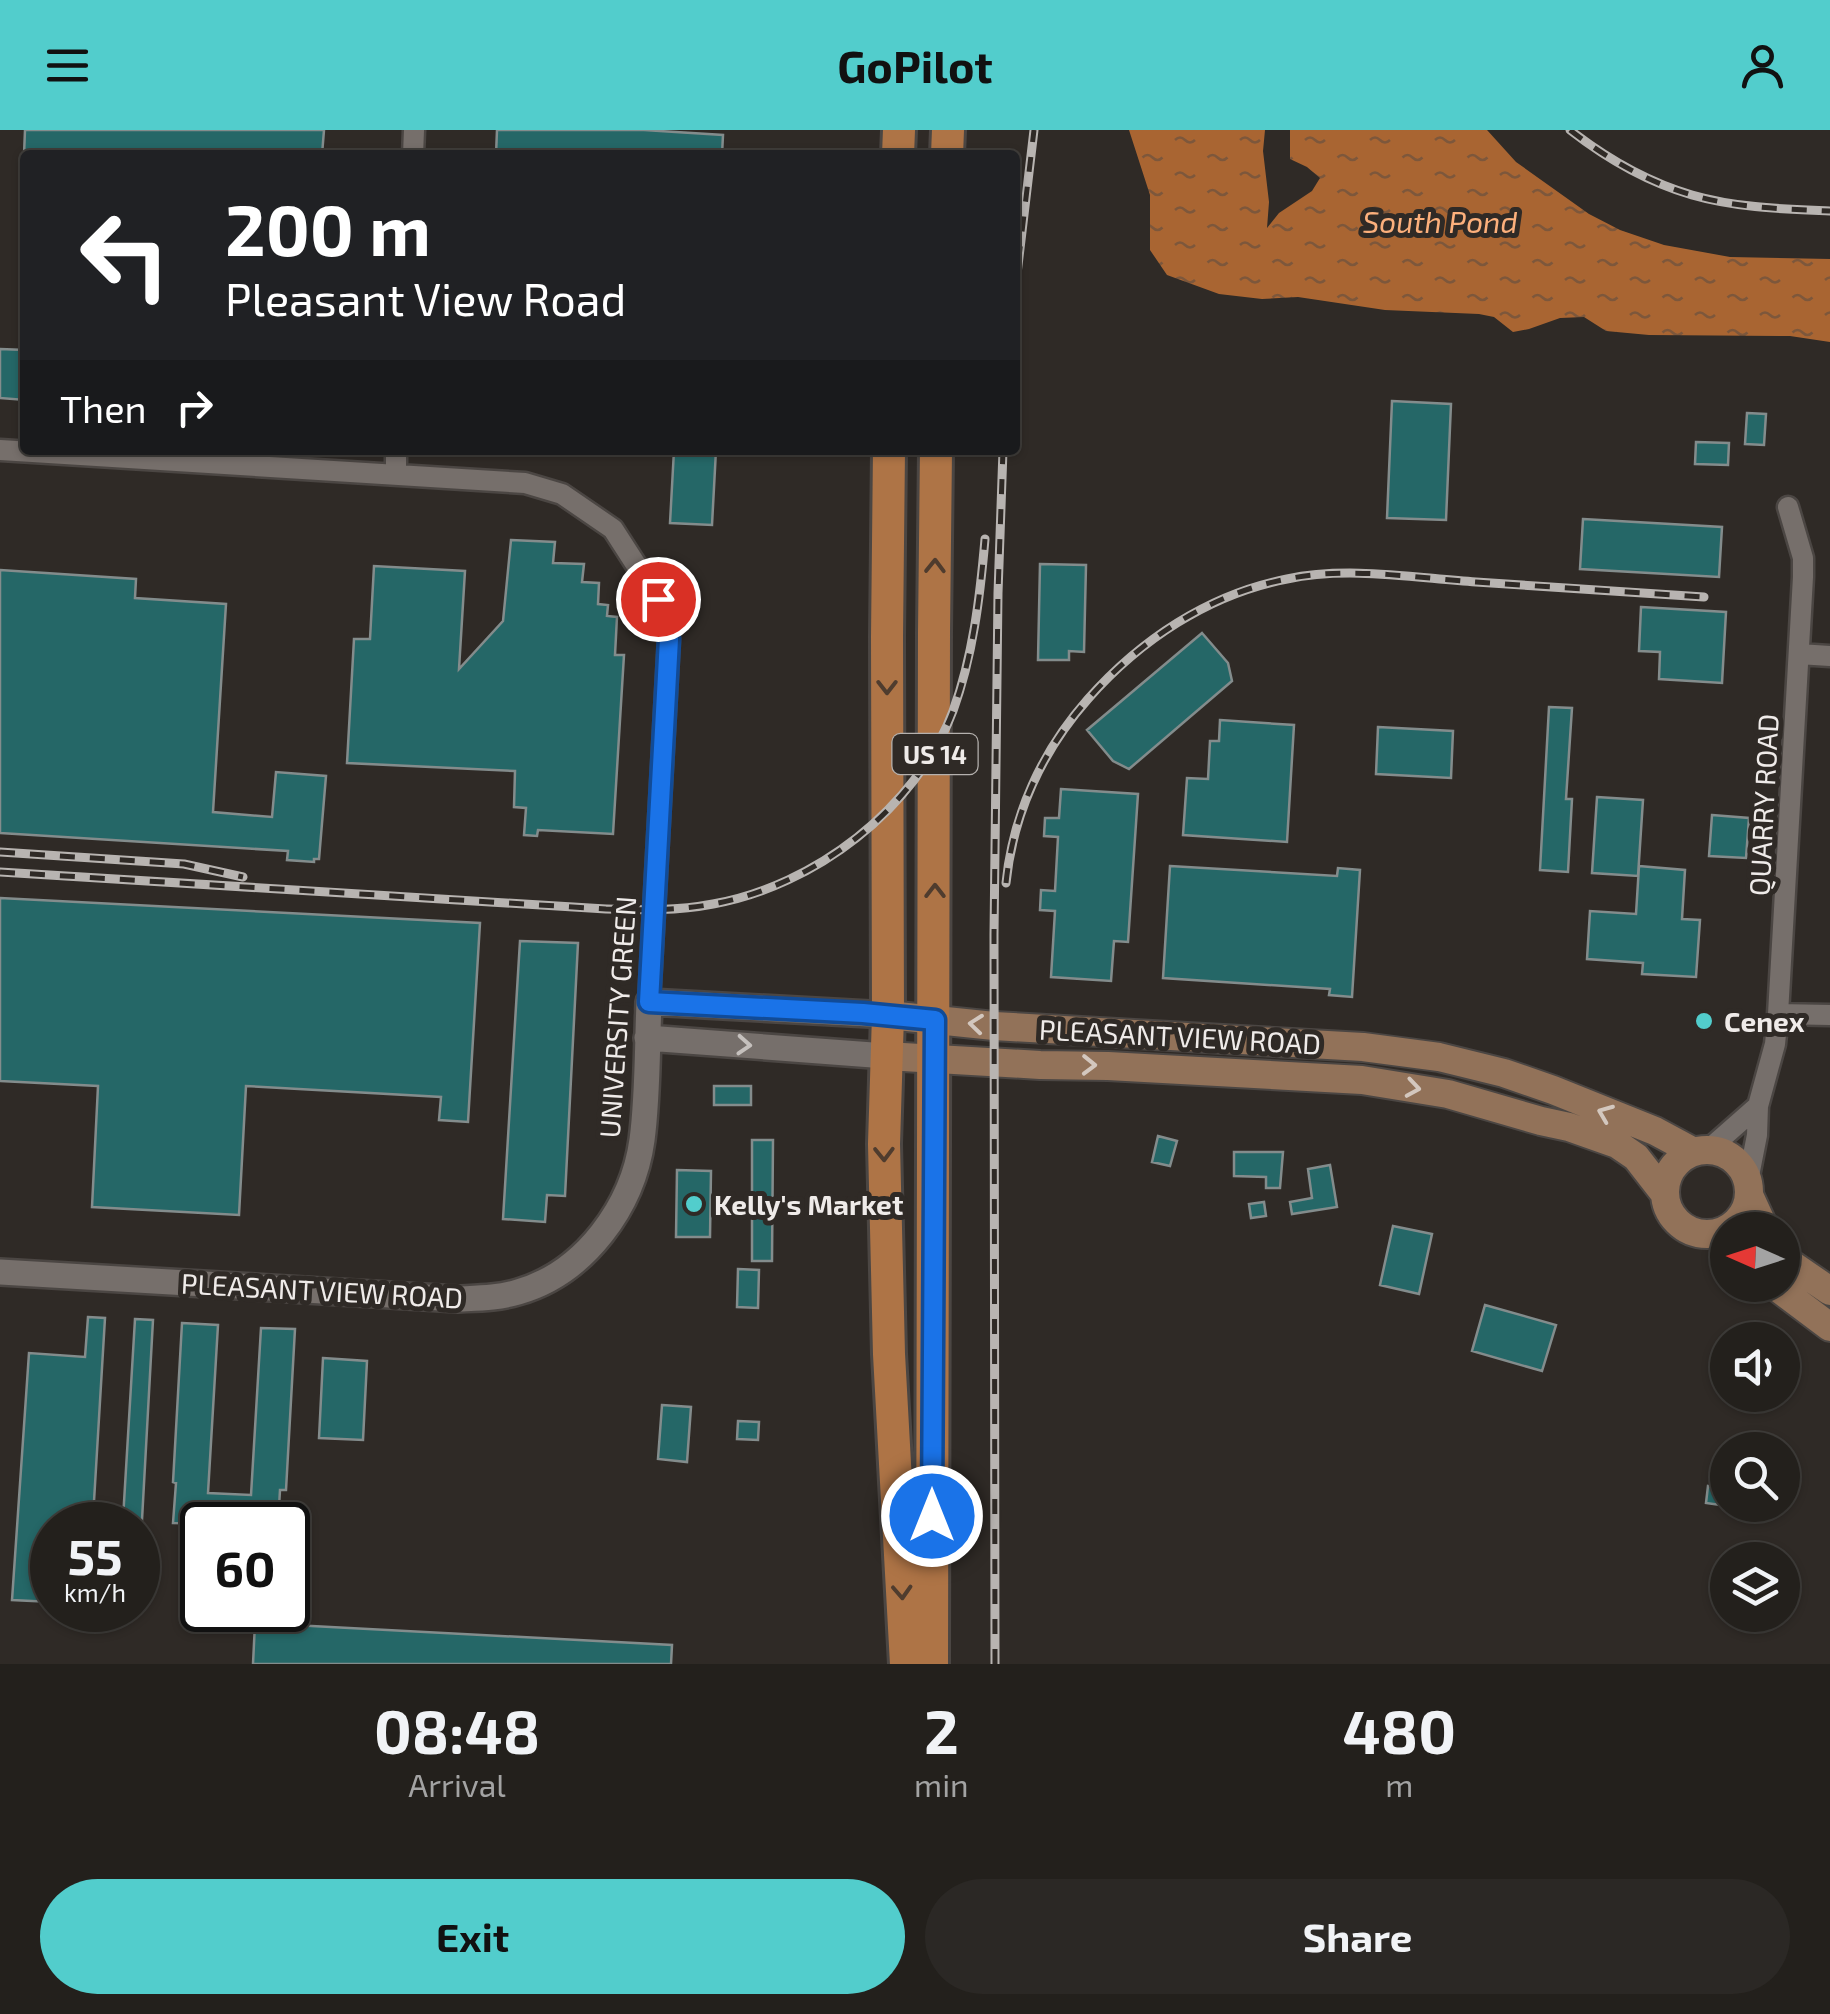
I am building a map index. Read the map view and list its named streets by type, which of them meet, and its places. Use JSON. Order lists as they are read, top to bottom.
{
  "streets": {
    "main road": ["US 14", "PLEASANT VIEW ROAD"],
    "street": ["QUARRY ROAD", "UNIVERSITY GREEN"]
  },
  "crossings": [
    ["US 14", "PLEASANT VIEW ROAD"],
    ["QUARRY ROAD", "PLEASANT VIEW ROAD"],
    ["UNIVERSITY GREEN", "PLEASANT VIEW ROAD"]
  ],
  "water": ["South Pond"],
  "places": ["Cenex", "Kelly's Market"],
  "north": "left",
  "page": {
    "header": "GoPilot",
    "turn": ["200 m", "Pleasant View Road"],
    "then": "Then",
    "speed": "55 km/h",
    "limit": "60",
    "eta": [
      "08:48",
      "Arrival",
      "2",
      "min",
      "480",
      "m"
    ],
    "buttons": ["Exit", "Share"]
  }
}
